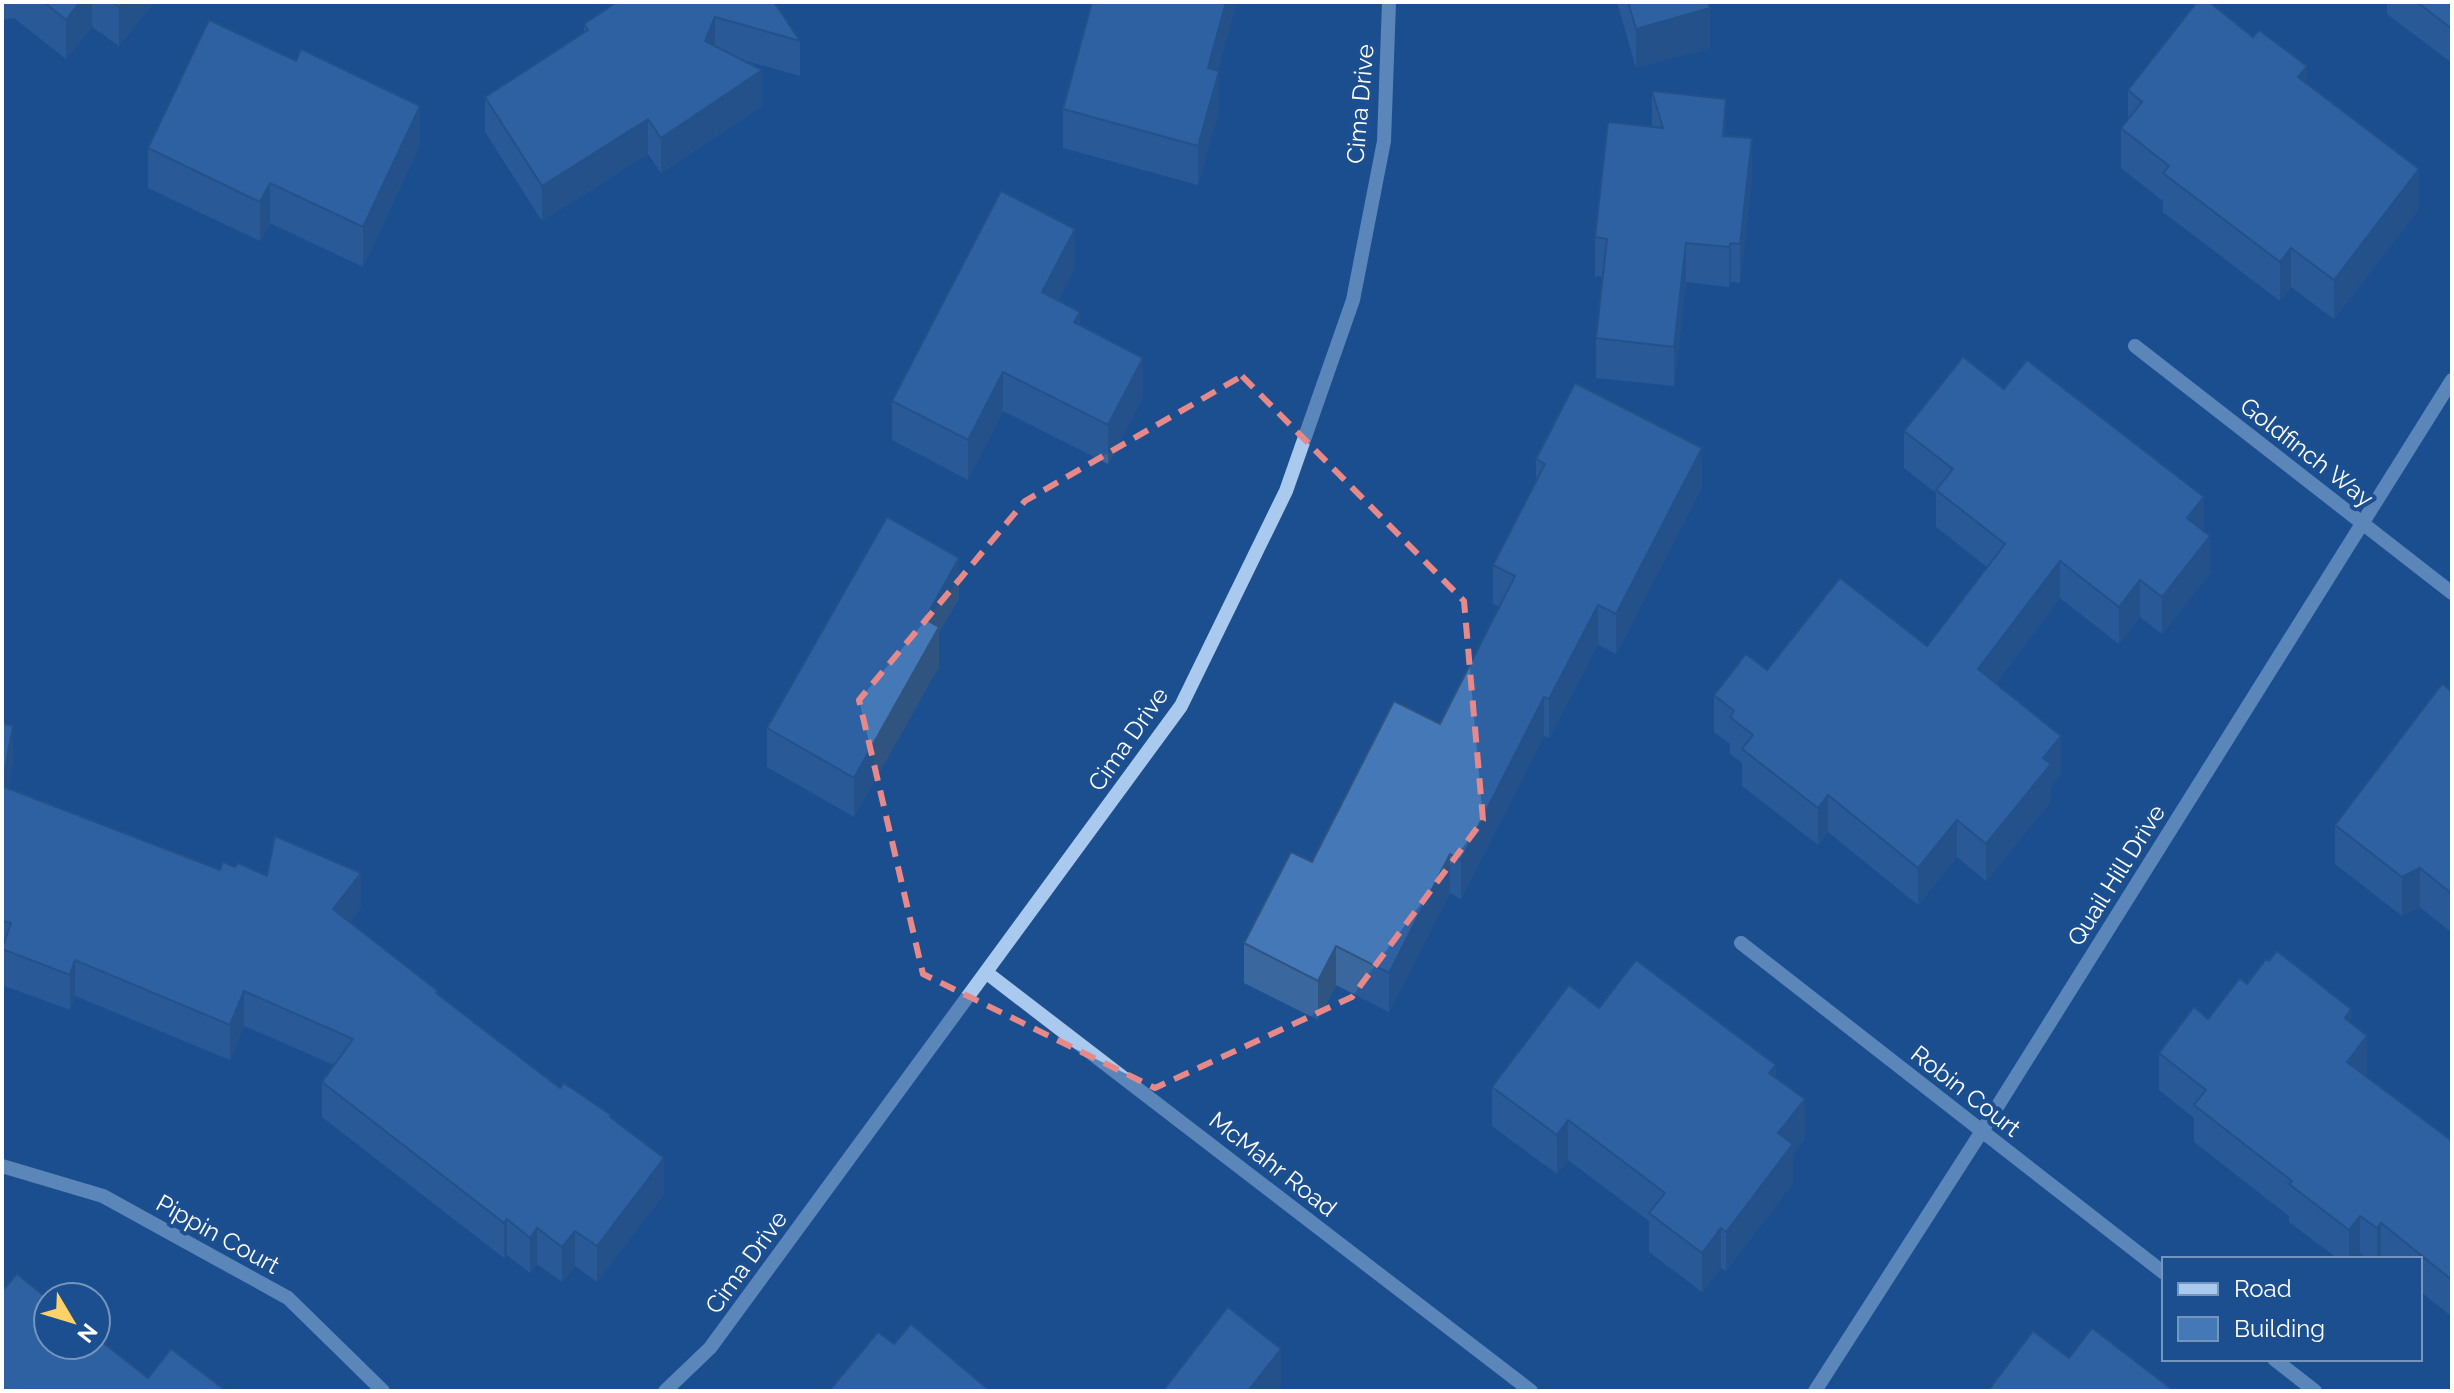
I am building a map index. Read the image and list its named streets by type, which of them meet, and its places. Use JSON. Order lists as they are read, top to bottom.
{
  "streets": {
    "street": [
      "Cima Drive",
      "Goldfinch Way",
      "Quail Hill Drive",
      "Robin Court",
      "McMahr Road",
      "Pippin Court"
    ]
  },
  "crossings": [
    ["Cima Drive", "McMahr Road"],
    ["Goldfinch Way", "Quail Hill Drive"],
    ["Quail Hill Drive", "Robin Court"]
  ],
  "legend": ["Road", "Building"],
  "north": "bottom right"
}
